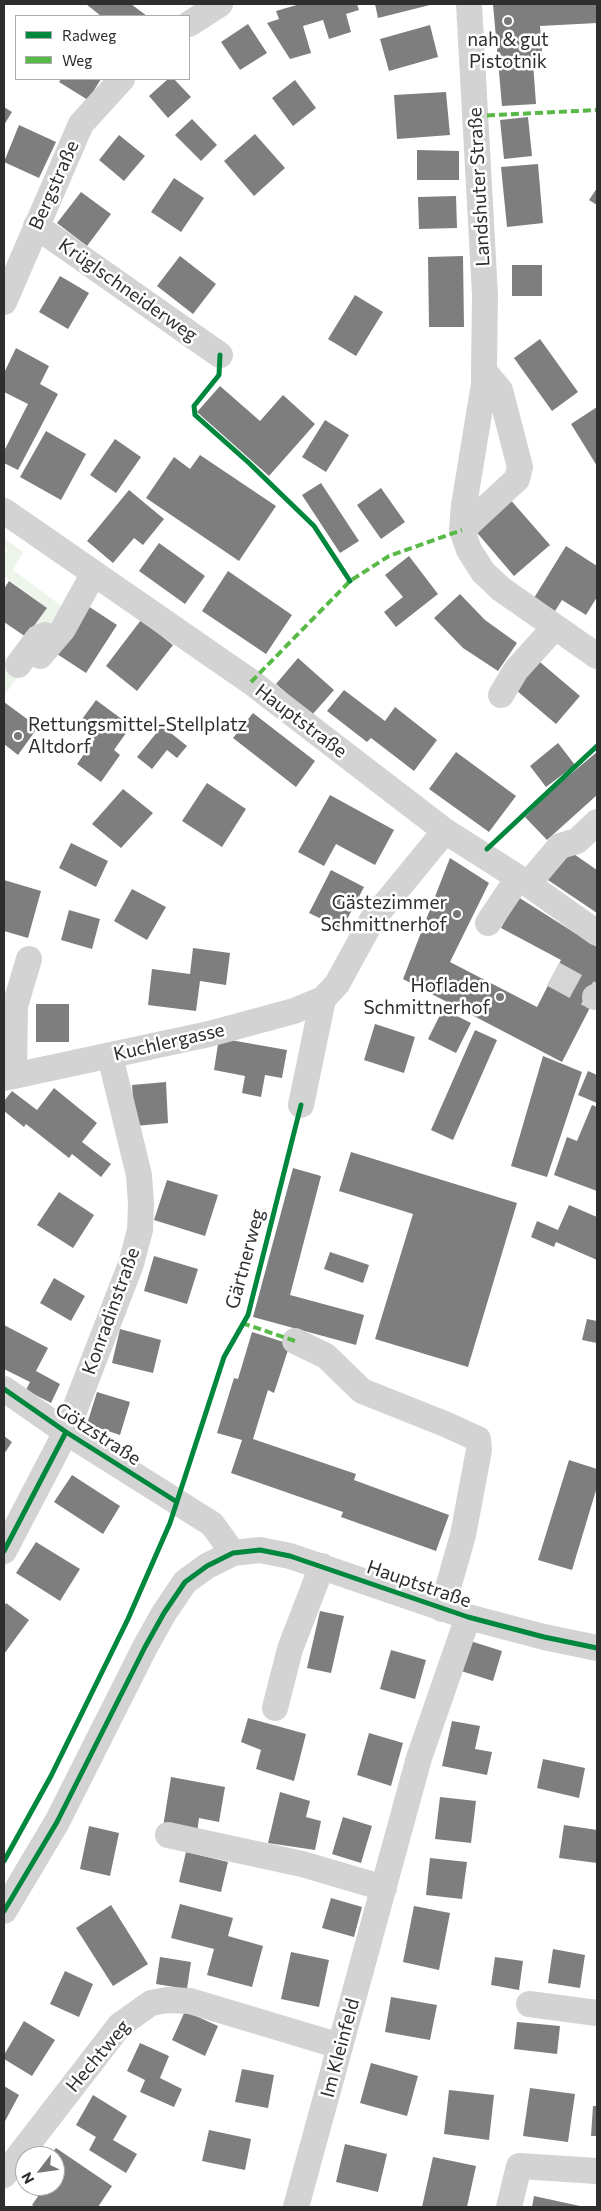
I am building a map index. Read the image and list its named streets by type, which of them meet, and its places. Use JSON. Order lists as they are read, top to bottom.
{
  "streets": {
    "street": [
      "Bergstraße",
      "Landshuter Straße",
      "Krüglschneiderweg",
      "Hauptstraße",
      "Kuchlergasse",
      "Konradinstraße",
      "Götzstraße",
      "Im Kleinfeld",
      "Hechtweg"
    ],
    "cycle path": ["Gärtnerweg"]
  },
  "crossings": [
    ["Bergstraße", "Krüglschneiderweg"],
    ["Hauptstraße", "Götzstraße"],
    ["Hauptstraße", "Im Kleinfeld"],
    ["Kuchlergasse", "Konradinstraße"],
    ["Konradinstraße", "Götzstraße"],
    ["Im Kleinfeld", "Hechtweg"]
  ],
  "places": [
    "nah & gut Pistotnik",
    "Rettungsmittel-Stellplatz Altdorf",
    "Gästezimmer Schmittnerhof",
    "Hofladen Schmittnerhof"
  ],
  "legend": ["Radweg", "Weg"],
  "north": "bottom left"
}
